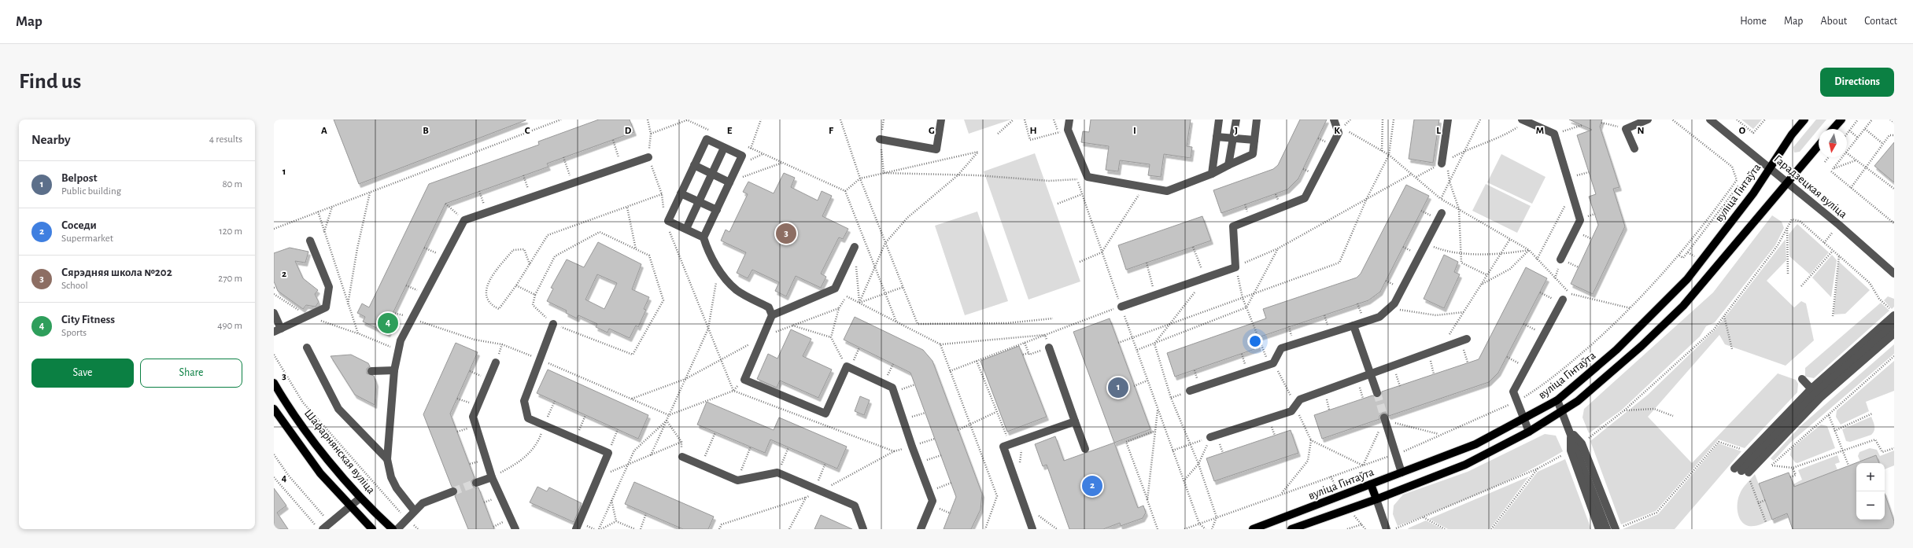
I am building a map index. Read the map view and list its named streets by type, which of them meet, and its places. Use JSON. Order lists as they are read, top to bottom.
{
  "streets": {
    "main road": ["вуліца Гінтаўта", "Шафарнянская вуліца"],
    "street": ["Гарадзецкая вуліца"]
  },
  "crossings": [
    ["Гарадзецкая вуліца", "вуліца Гінтаўта"]
  ],
  "north": "bottom",
  "page": {
    "header": "Map",
    "nav": [
      "Home",
      "Map",
      "About",
      "Contact"
    ],
    "buttons": [
      "Directions",
      ["Save", "Share"]
    ],
    "title": "Find us",
    "heading": ["Nearby", "4 results"],
    "list": [
      {
        "mark": "1",
        "name": "Belpost",
        "note": "Public building",
        "value": "80 m"
      },
      {
        "mark": "2",
        "name": "Соседи",
        "note": "Supermarket",
        "value": "120 m"
      },
      {
        "mark": "3",
        "name": "Сярэдняя школа №202",
        "note": "School",
        "value": "270 m"
      },
      {
        "mark": "4",
        "name": "City Fitness",
        "note": "Sports",
        "value": "490 m"
      }
    ],
    "pins": [
      "3",
      "4",
      "1",
      "2"
    ],
    "map_buttons": ["+", "−"]
  },
  "grid": {
    "columns": [
      "A",
      "B",
      "C",
      "D",
      "E",
      "F",
      "G",
      "H",
      "I",
      "J",
      "K",
      "L",
      "M",
      "N",
      "O"
    ],
    "rows": [
      "1",
      "2",
      "3",
      "4"
    ]
  }
}
